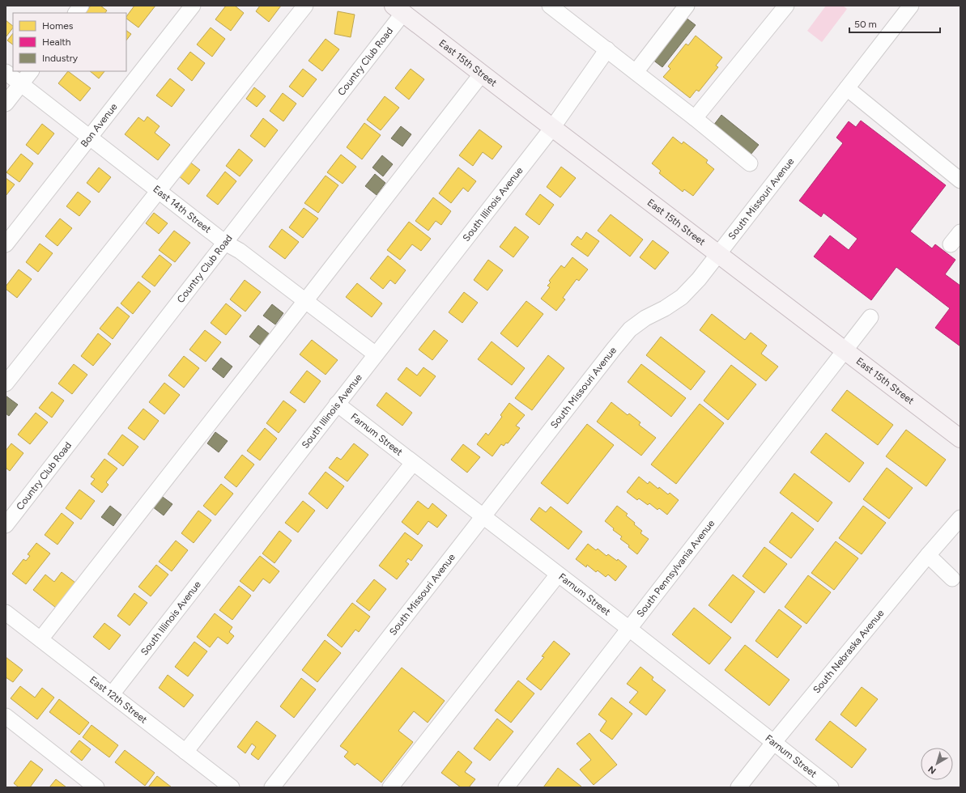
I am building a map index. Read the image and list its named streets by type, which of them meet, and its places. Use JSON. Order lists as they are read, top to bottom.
{
  "streets": {
    "main road": ["East 15th Street"],
    "street": [
      "Country Club Road",
      "Bon Avenue",
      "South Missouri Avenue",
      "South Illinois Avenue",
      "East 14th Street",
      "Farnum Street",
      "South Pennsylvania Avenue",
      "South Nebraska Avenue",
      "East 12th Street"
    ]
  },
  "crossings": [
    ["Country Club Road", "East 15th Street"],
    ["Country Club Road", "East 14th Street"],
    ["East 15th Street", "South Missouri Avenue"],
    ["East 15th Street", "South Illinois Avenue"],
    ["East 15th Street", "South Pennsylvania Avenue"],
    ["Bon Avenue", "East 14th Street"],
    ["South Missouri Avenue", "Farnum Street"],
    ["South Illinois Avenue", "East 14th Street"],
    ["South Illinois Avenue", "Farnum Street"],
    ["South Illinois Avenue", "East 12th Street"],
    ["Farnum Street", "South Pennsylvania Avenue"],
    ["Farnum Street", "South Nebraska Avenue"]
  ],
  "legend": ["Homes", "Health", "Industry"],
  "scale_bar": "50 m",
  "north": "bottom left"
}
